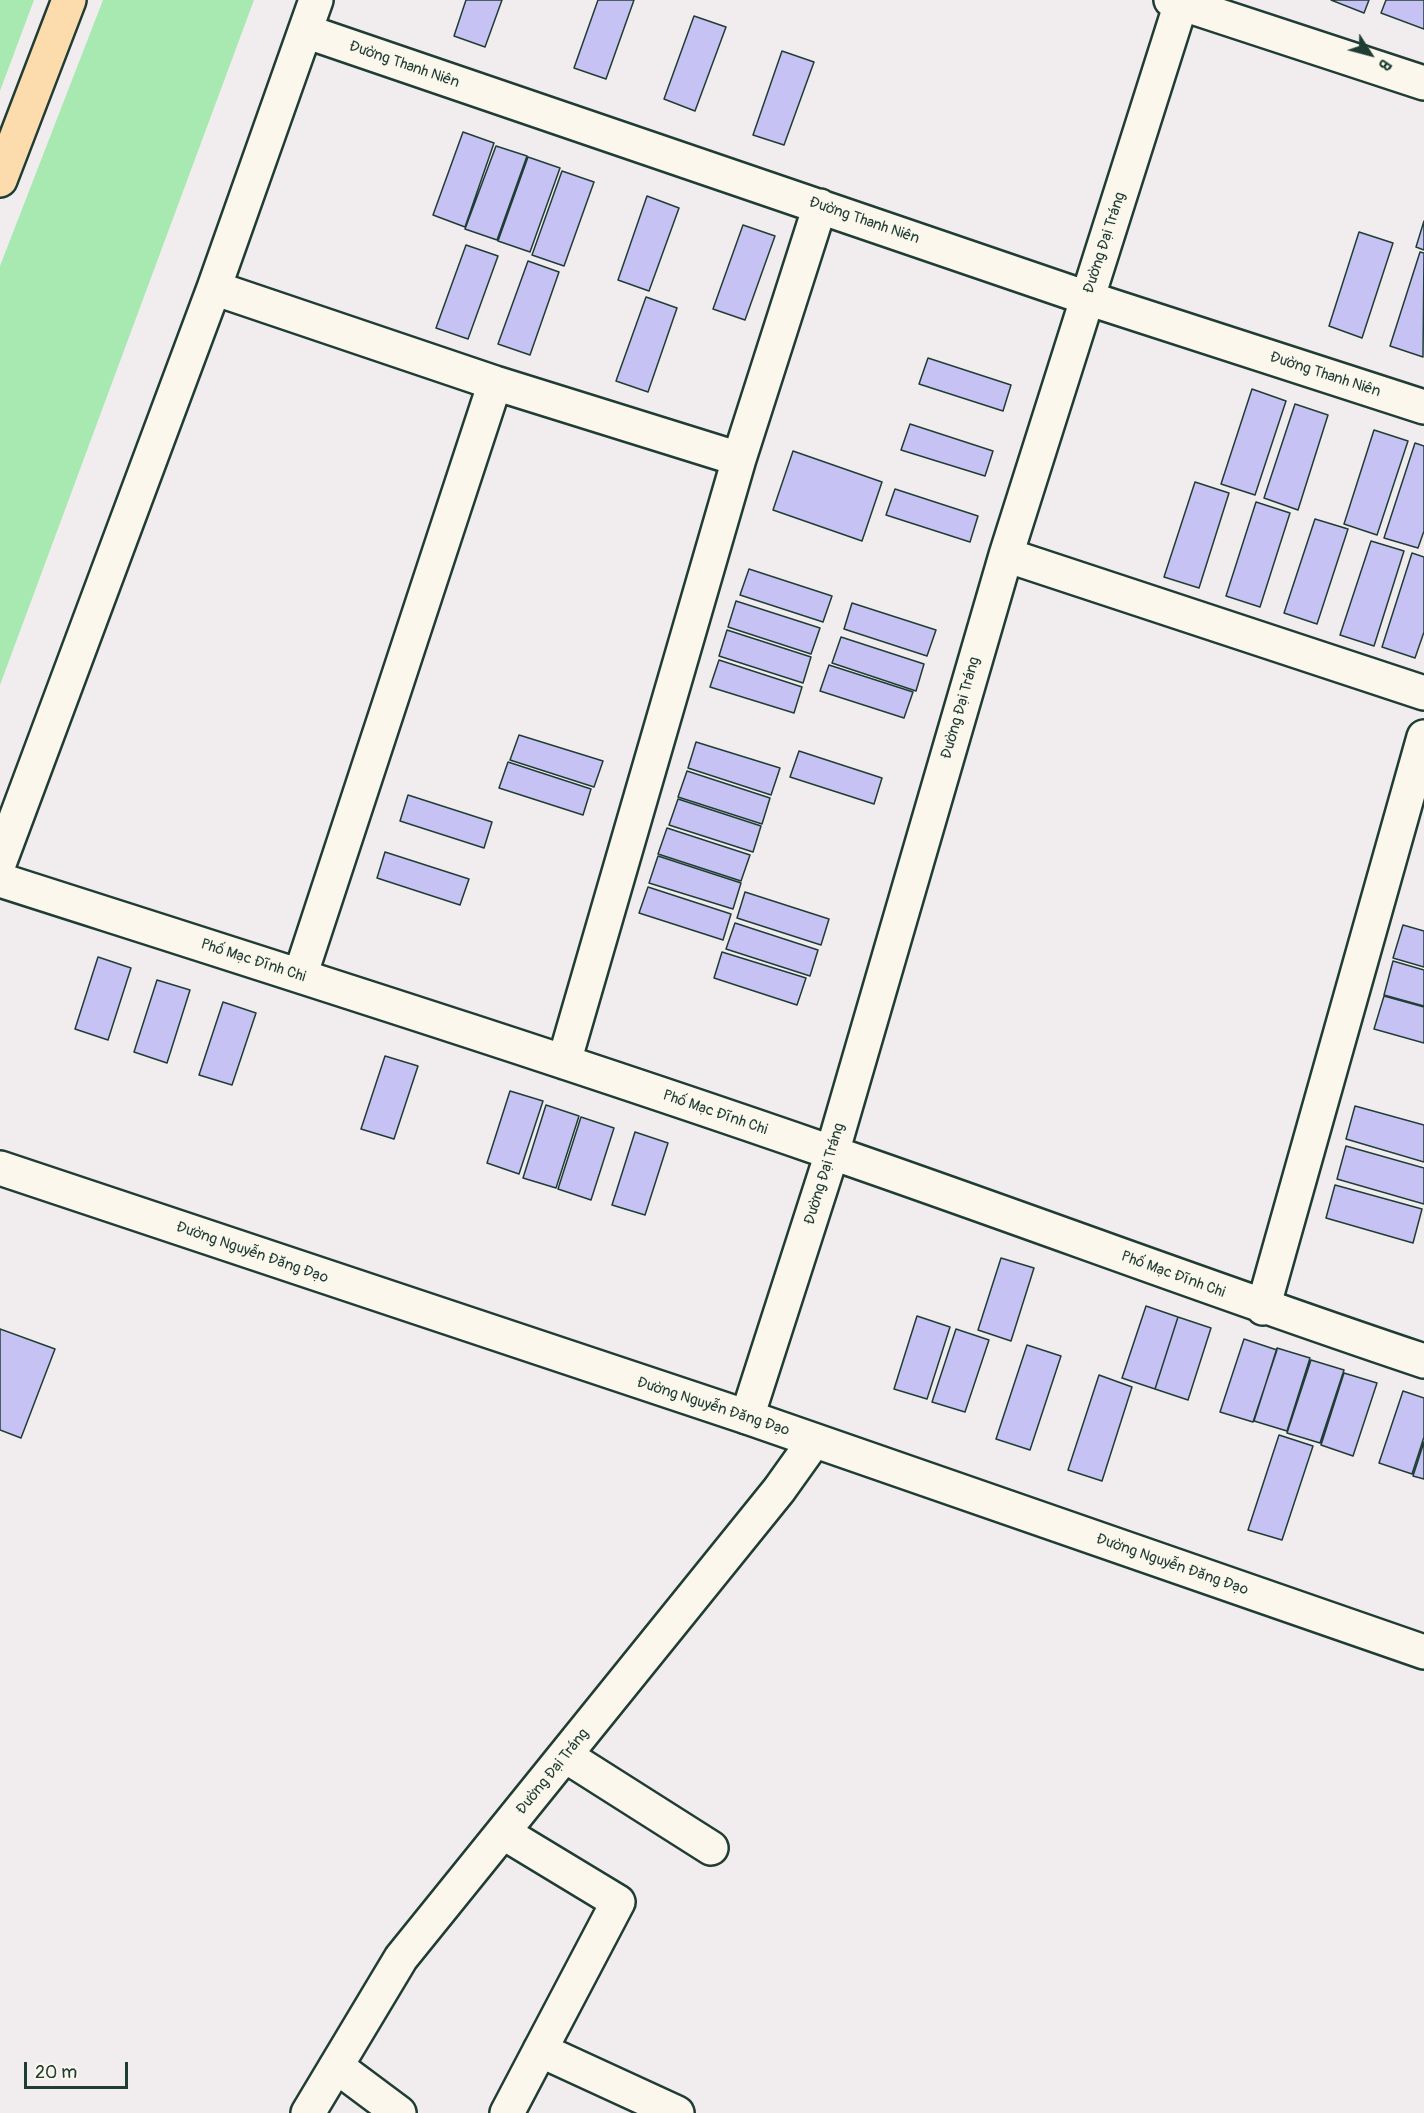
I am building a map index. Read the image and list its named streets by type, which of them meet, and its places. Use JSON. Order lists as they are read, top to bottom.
{
  "streets": {
    "street": [
      "Đường Thanh Niên",
      "Đường Đại Tráng",
      "Phố Mạc Đĩnh Chi",
      "Đường Nguyễn Đăng Đạo"
    ]
  },
  "crossings": [
    ["Đường Thanh Niên", "Đường Đại Tráng"],
    ["Đường Đại Tráng", "Phố Mạc Đĩnh Chi"],
    ["Đường Đại Tráng", "Đường Nguyễn Đăng Đạo"]
  ],
  "scale_bar": "20 m",
  "north": "bottom right"
}
